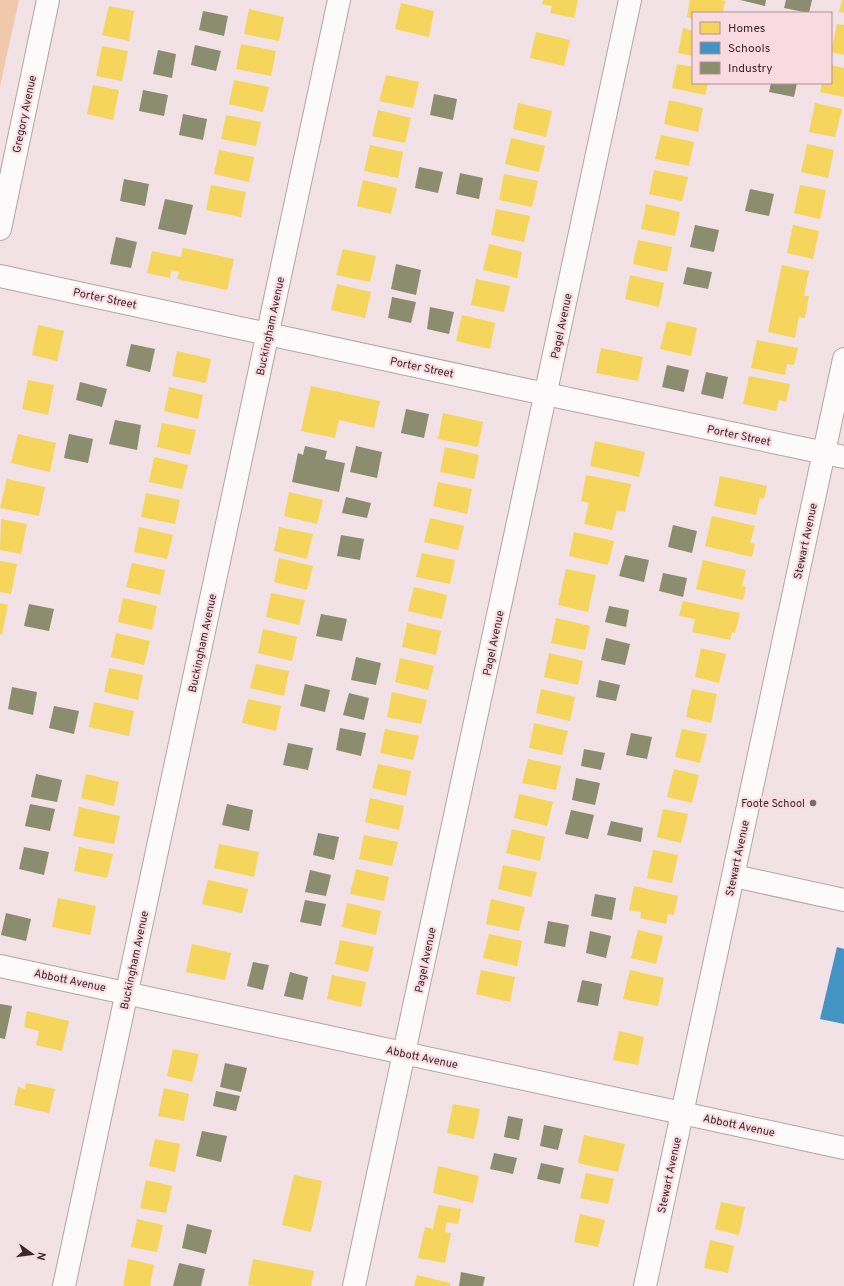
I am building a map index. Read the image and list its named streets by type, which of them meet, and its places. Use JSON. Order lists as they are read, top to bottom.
{
  "streets": {
    "street": [
      "Gregory Avenue",
      "Porter Street",
      "Buckingham Avenue",
      "Pagel Avenue",
      "Stewart Avenue",
      "Abbott Avenue"
    ]
  },
  "crossings": [
    ["Porter Street", "Buckingham Avenue"],
    ["Porter Street", "Pagel Avenue"],
    ["Porter Street", "Stewart Avenue"],
    ["Buckingham Avenue", "Abbott Avenue"],
    ["Pagel Avenue", "Abbott Avenue"],
    ["Stewart Avenue", "Abbott Avenue"]
  ],
  "places": ["Foote School"],
  "legend": ["Homes", "Schools", "Industry"],
  "north": "right"
}
